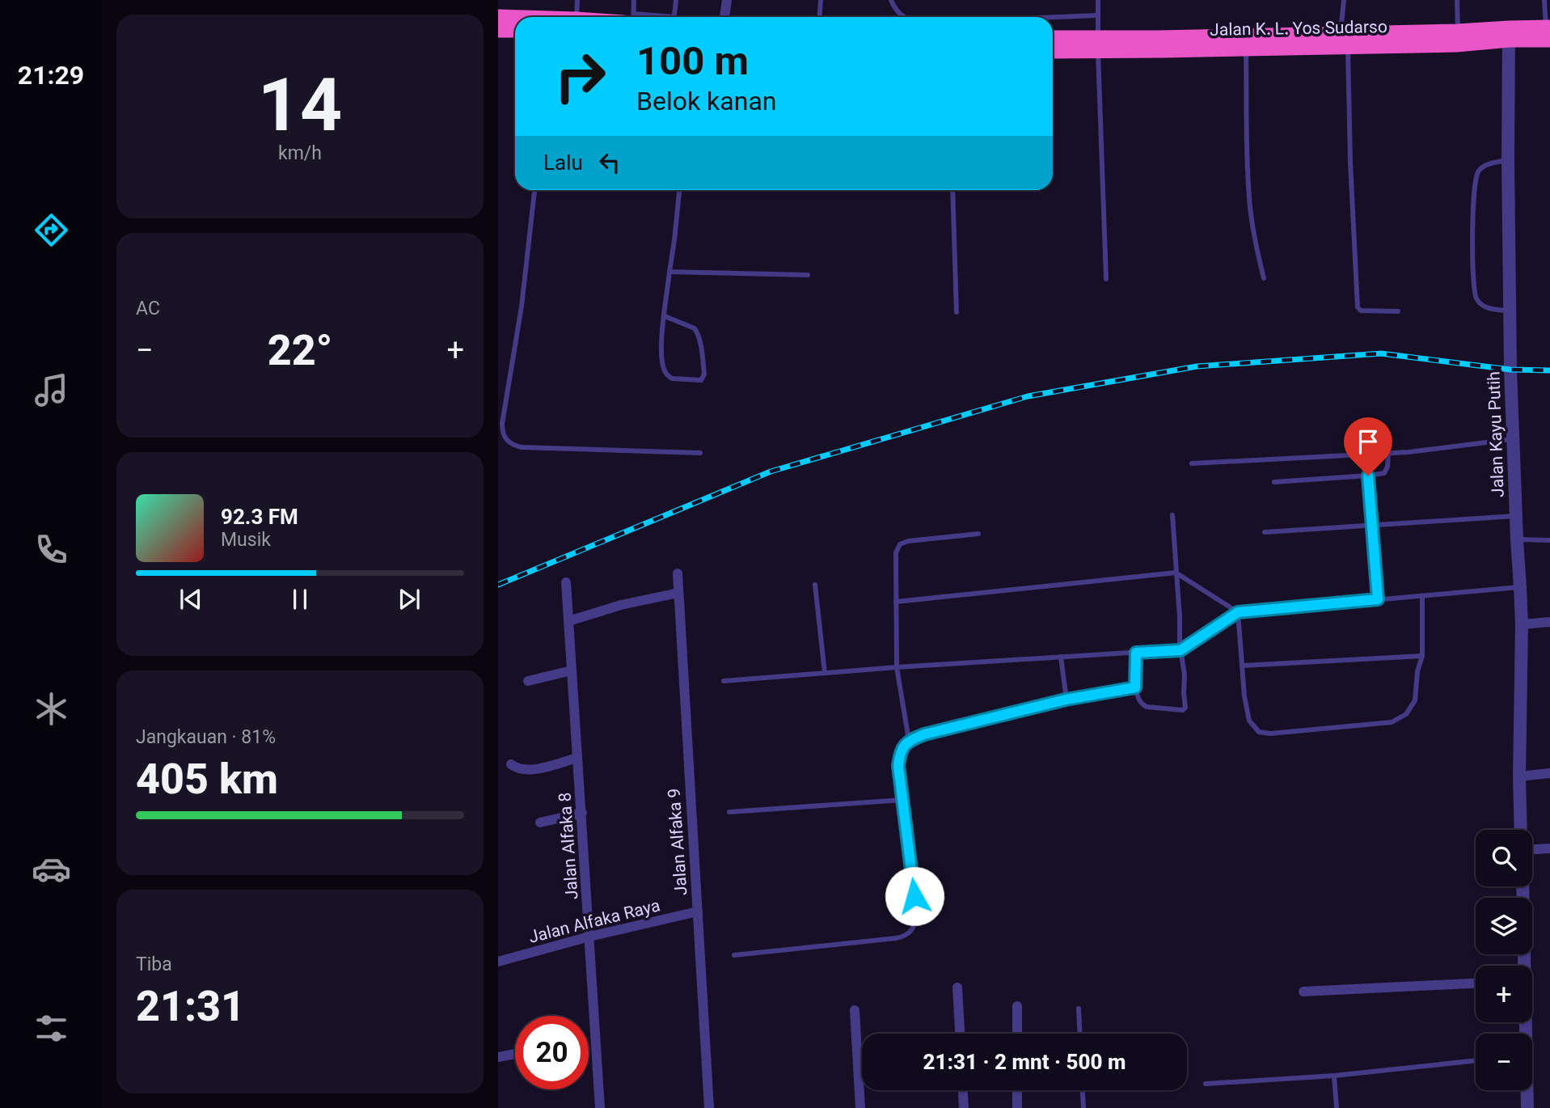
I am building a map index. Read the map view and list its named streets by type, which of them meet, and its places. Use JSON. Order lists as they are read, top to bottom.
{
  "streets": {
    "highway": ["Jalan K. L. Yos Sudarso"],
    "street": [
      "Jalan Kayu Putih",
      "Jalan Alfaka 9",
      "Jalan Alfaka 8",
      "Jalan Alfaka Raya"
    ]
  },
  "crossings": [
    ["Jalan K. L. Yos Sudarso", "Jalan Kayu Putih"],
    ["Jalan Alfaka 9", "Jalan Alfaka Raya"],
    ["Jalan Alfaka 8", "Jalan Alfaka Raya"]
  ],
  "page": {
    "tabs": "21:29",
    "tile": [
      ["14", "km/h"],
      "AC",
      ["Jangkauan · 81%", "405 km"],
      ["Tiba", "21:31"]
    ],
    "turn": ["100 m", "Belok kanan"],
    "then": "Lalu",
    "heat": ["−", "22°", "+"],
    "song": ["92.3 FM", "Musik"],
    "map_buttons": ["+", "−"],
    "limit": "20",
    "trip": "21:31 · 2 mnt · 500 m"
  }
}
